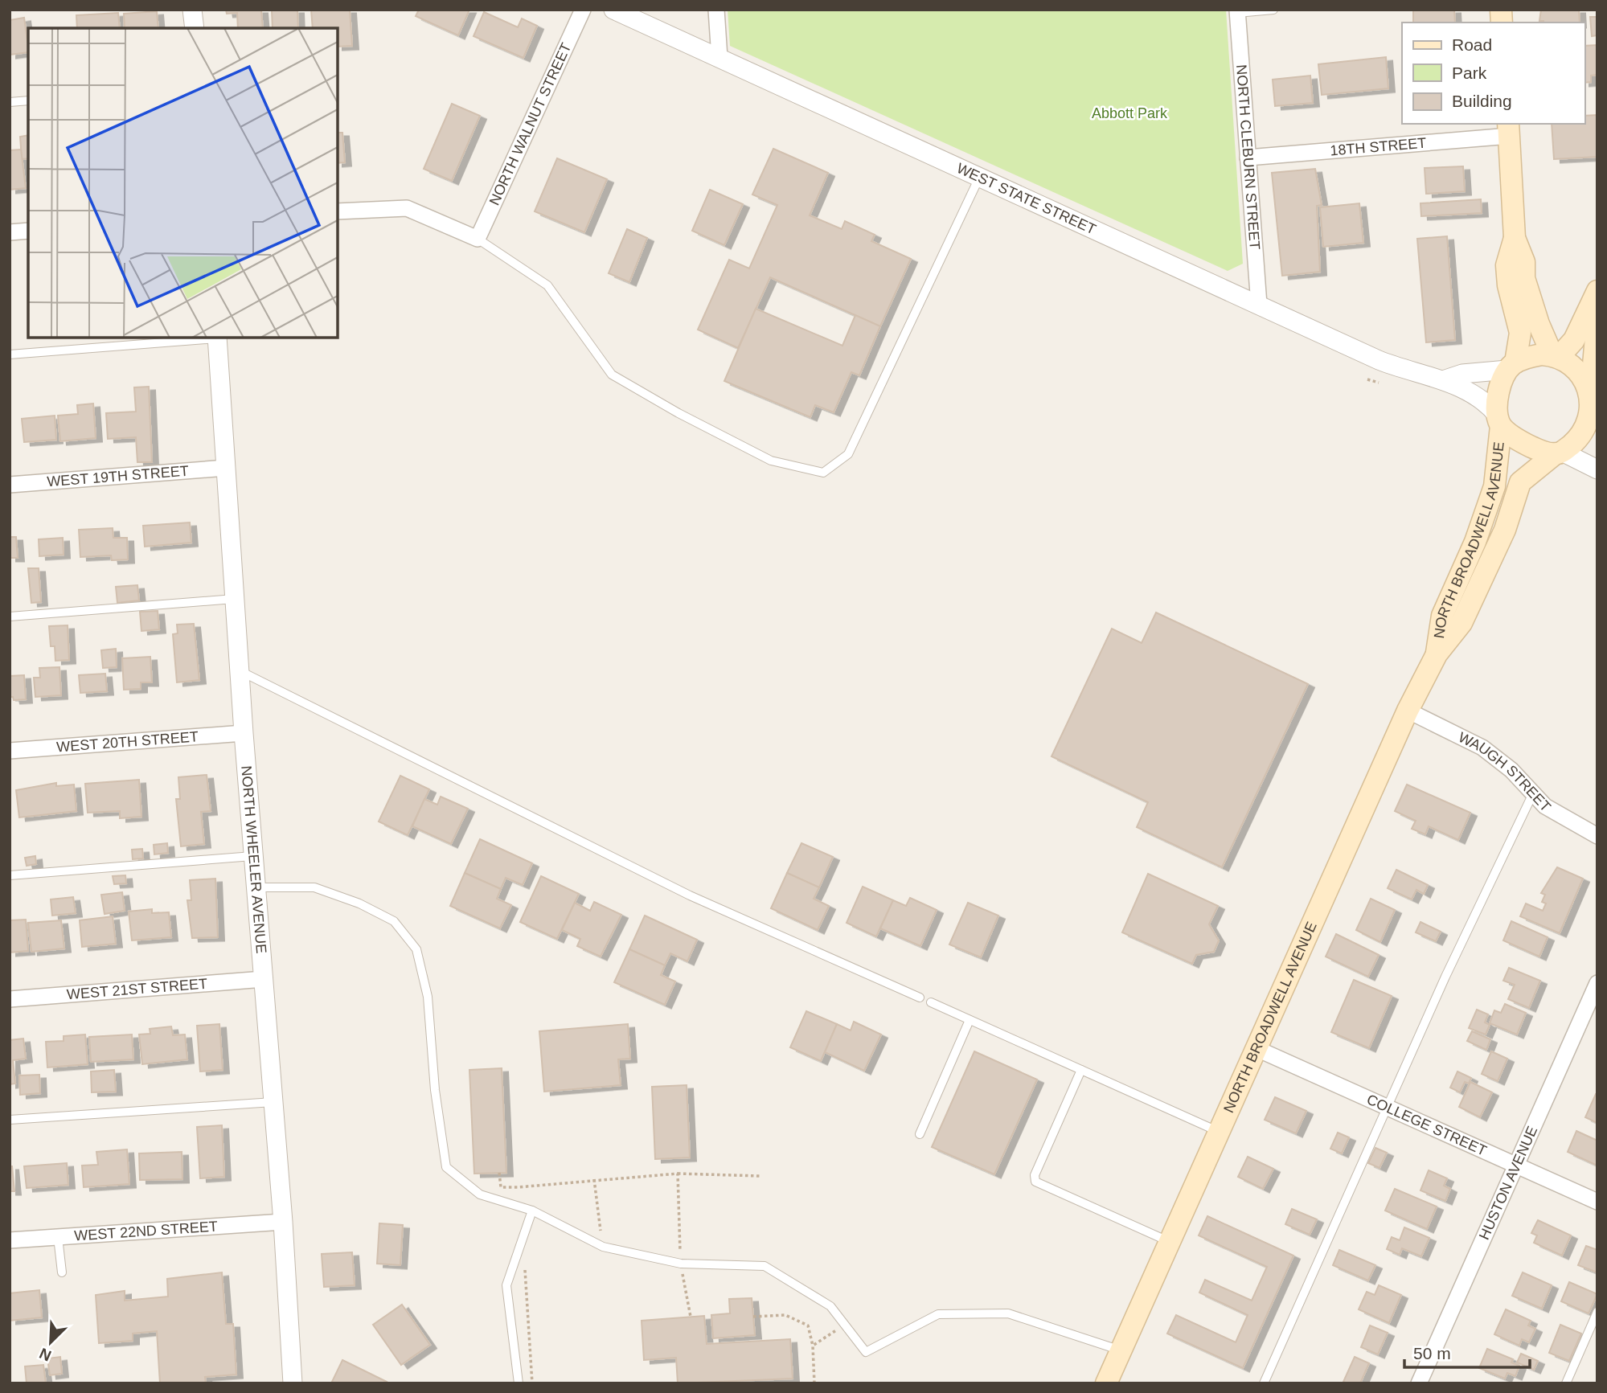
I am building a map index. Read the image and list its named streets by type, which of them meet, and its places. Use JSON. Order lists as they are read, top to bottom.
{
  "streets": {
    "main road": ["NORTH BROADWELL AVENUE"],
    "street": [
      "NORTH WALNUT STREET",
      "18TH STREET",
      "NORTH CLEBURN STREET",
      "WEST STATE STREET",
      "WEST 19TH STREET",
      "WEST 20TH STREET",
      "WAUGH STREET",
      "NORTH WHEELER AVENUE",
      "WEST 21ST STREET",
      "COLLEGE STREET",
      "HUSTON AVENUE",
      "WEST 22ND STREET"
    ]
  },
  "crossings": [
    ["18TH STREET", "NORTH CLEBURN STREET"],
    ["NORTH CLEBURN STREET", "WEST STATE STREET"],
    ["WEST STATE STREET", "NORTH BROADWELL AVENUE"],
    ["WEST 19TH STREET", "NORTH WHEELER AVENUE"],
    ["NORTH BROADWELL AVENUE", "WAUGH STREET"],
    ["NORTH BROADWELL AVENUE", "COLLEGE STREET"],
    ["WEST 20TH STREET", "NORTH WHEELER AVENUE"],
    ["NORTH WHEELER AVENUE", "WEST 21ST STREET"],
    ["NORTH WHEELER AVENUE", "WEST 22ND STREET"],
    ["COLLEGE STREET", "HUSTON AVENUE"]
  ],
  "parks": ["Abbott Park"],
  "legend": ["Road", "Park", "Building"],
  "scale_bar": "50 m",
  "north": "bottom left"
}
